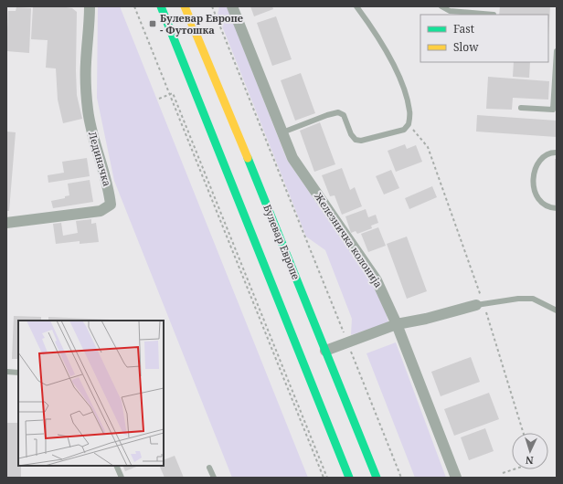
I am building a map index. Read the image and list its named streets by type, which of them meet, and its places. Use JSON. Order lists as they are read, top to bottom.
{
  "streets": {
    "main road": ["Булевар Европе"],
    "street": ["Лединачка", "Железничка колонија"]
  },
  "places": {
    "transit": ["Булевар Европе - Футошка"]
  },
  "legend": ["Fast", "Slow"],
  "north": "bottom"
}
